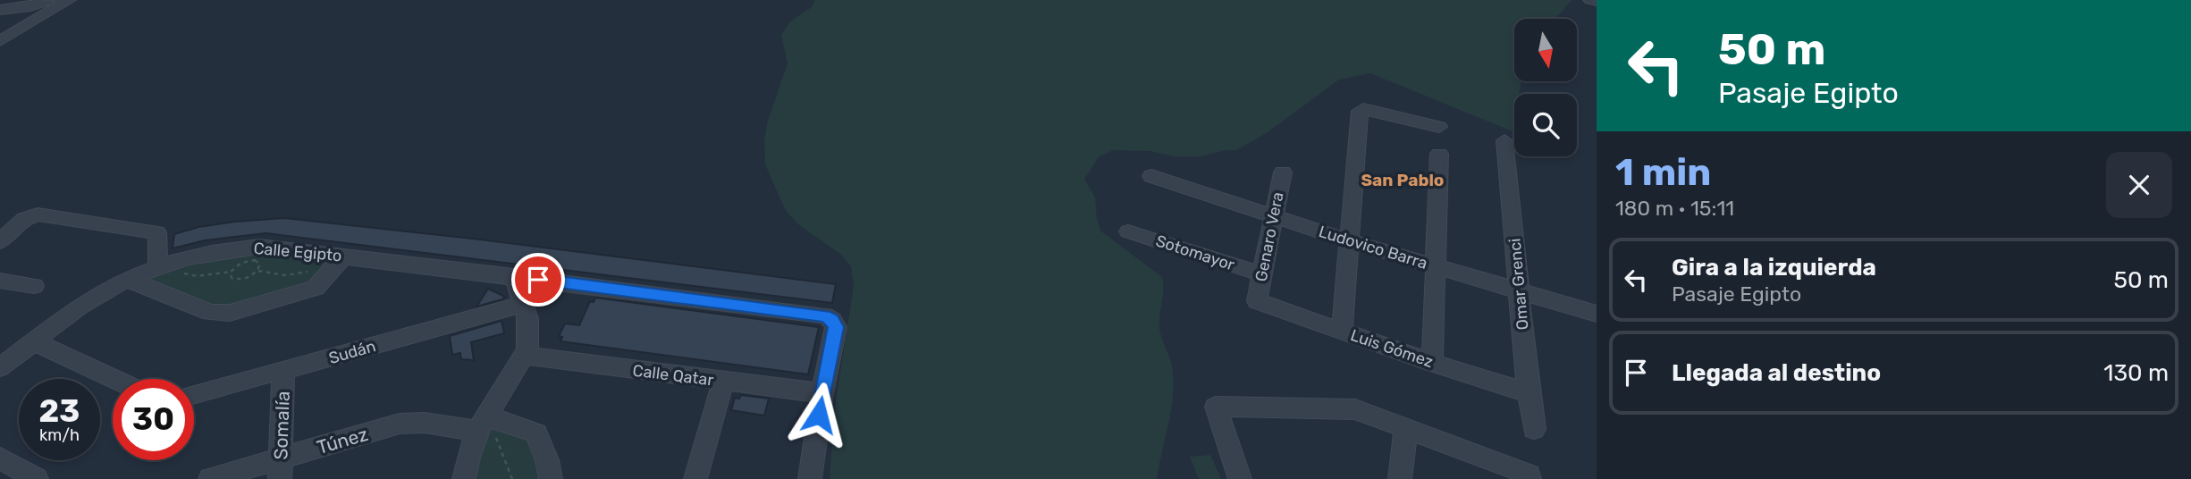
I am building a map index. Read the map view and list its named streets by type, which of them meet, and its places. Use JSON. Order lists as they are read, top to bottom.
{
  "streets": {
    "street": [
      "Genaro Vera",
      "Ludovico Barra",
      "Calle Egipto",
      "Sotomayor",
      "Omar Grenci",
      "Luis Gómez",
      "Sudán",
      "Calle Qatar",
      "Somalía",
      "Túnez"
    ]
  },
  "crossings": [
    ["Genaro Vera", "Ludovico Barra"],
    ["Genaro Vera", "Sotomayor"],
    ["Genaro Vera", "Luis Gómez"],
    ["Ludovico Barra", "Omar Grenci"],
    ["Calle Egipto", "Calle Qatar"],
    ["Omar Grenci", "Luis Gómez"],
    ["Sudán", "Somalía"],
    ["Somalía", "Túnez"]
  ],
  "districts": ["San Pablo"],
  "north": "bottom",
  "page": {
    "turn": ["50 m", "Pasaje Egipto"],
    "heading": ["1 min", "180 m · 15:11"],
    "list": [
      {
        "name": "Gira a la izquierda",
        "note": "Pasaje Egipto",
        "value": "50 m"
      },
      {
        "name": "Llegada al destino",
        "value": "130 m"
      }
    ],
    "speed": "23 km/h",
    "limit": "30"
  }
}
